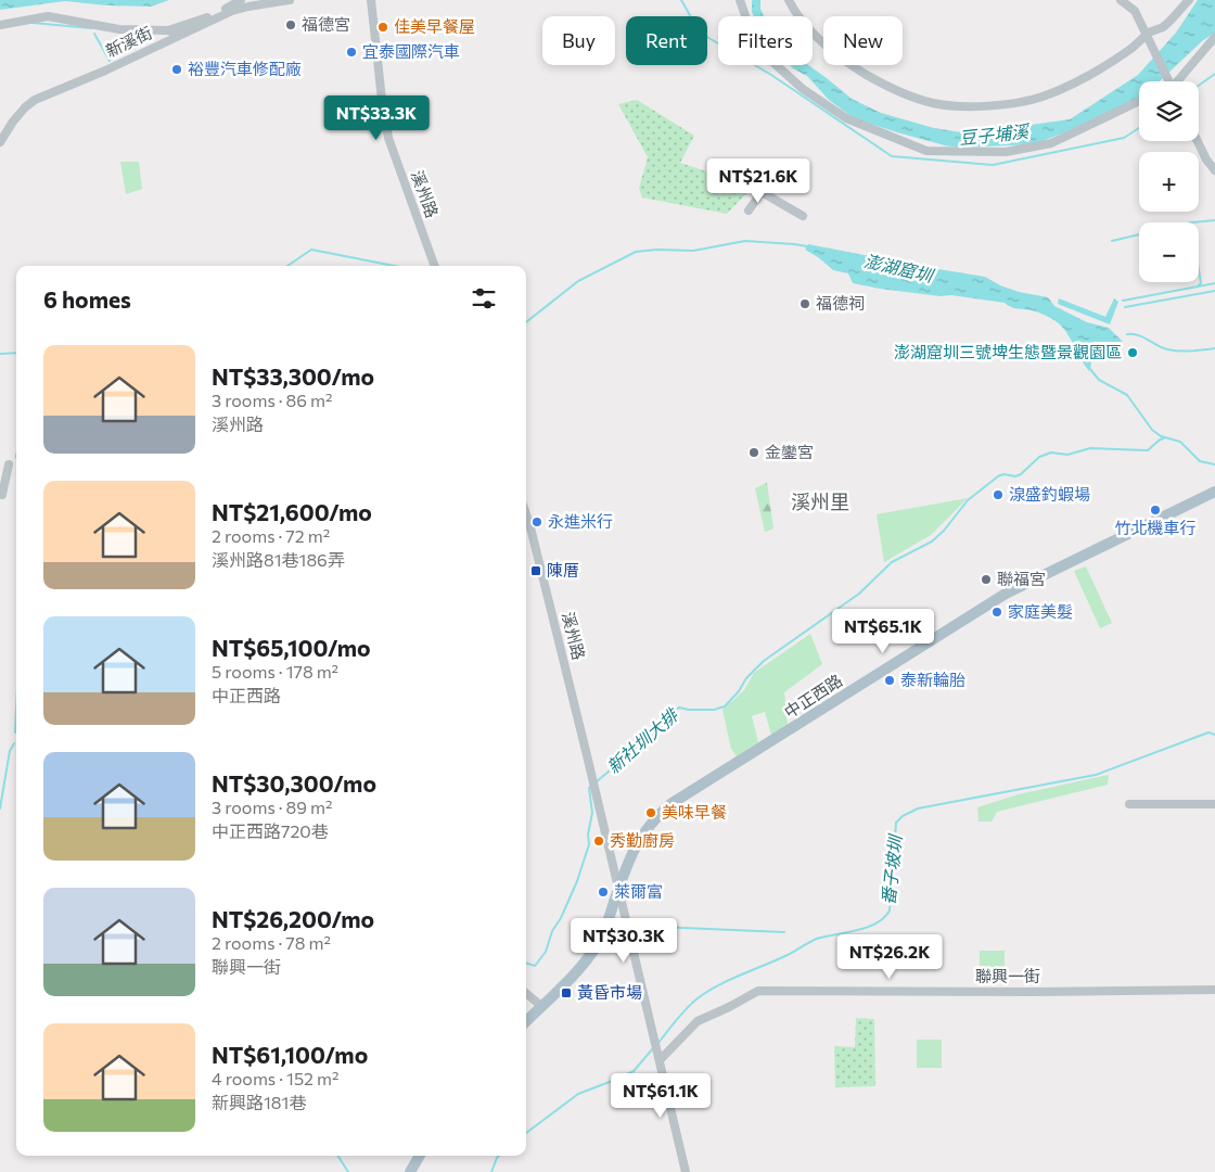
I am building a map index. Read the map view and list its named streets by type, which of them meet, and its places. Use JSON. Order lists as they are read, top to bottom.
{
  "streets": {
    "main road": ["中正西路"],
    "street": ["新溪街", "溪州路", "聯興一街"]
  },
  "crossings": [
    ["溪州路", "中正西路"]
  ],
  "districts": ["溪州里"],
  "water": [
    "豆子埔溪",
    "澎湖窟圳",
    "新社圳大排",
    "番子坡圳"
  ],
  "places": {
    "other": [
      "福德宮",
      "佳美早餐屋",
      "宜泰國際汽車",
      "裕豐汽車修配廠",
      "福德祠",
      "澎湖窟圳三號埤生態暨景觀園區",
      "金鑾宮",
      "湶盛釣蝦場",
      "竹北機車行",
      "永進米行",
      "聯福宮",
      "家庭美髮",
      "泰新輪胎",
      "美味早餐",
      "秀勤廚房",
      "萊爾富"
    ],
    "transit": ["陳厝", "黃昏市場"]
  },
  "page": {
    "chip": [
      "Buy",
      "Rent",
      "Filters",
      "New"
    ],
    "map_buttons": ["+", "−"],
    "price": [
      "NT$33.3K",
      "NT$21.6K",
      "NT$65.1K",
      "NT$30.3K",
      "NT$26.2K",
      "NT$61.1K"
    ],
    "heading": "6 homes",
    "list": [
      {
        "name": "NT$33,300/mo",
        "note": "3 rooms · 86 m² · 溪州路"
      },
      {
        "name": "NT$21,600/mo",
        "note": "2 rooms · 72 m² · 溪州路81巷186弄"
      },
      {
        "name": "NT$65,100/mo",
        "note": "5 rooms · 178 m² · 中正西路"
      },
      {
        "name": "NT$30,300/mo",
        "note": "3 rooms · 89 m² · 中正西路720巷"
      },
      {
        "name": "NT$26,200/mo",
        "note": "2 rooms · 78 m² · 聯興一街"
      },
      {
        "name": "NT$61,100/mo",
        "note": "4 rooms · 152 m² · 新興路181巷"
      }
    ]
  }
}
